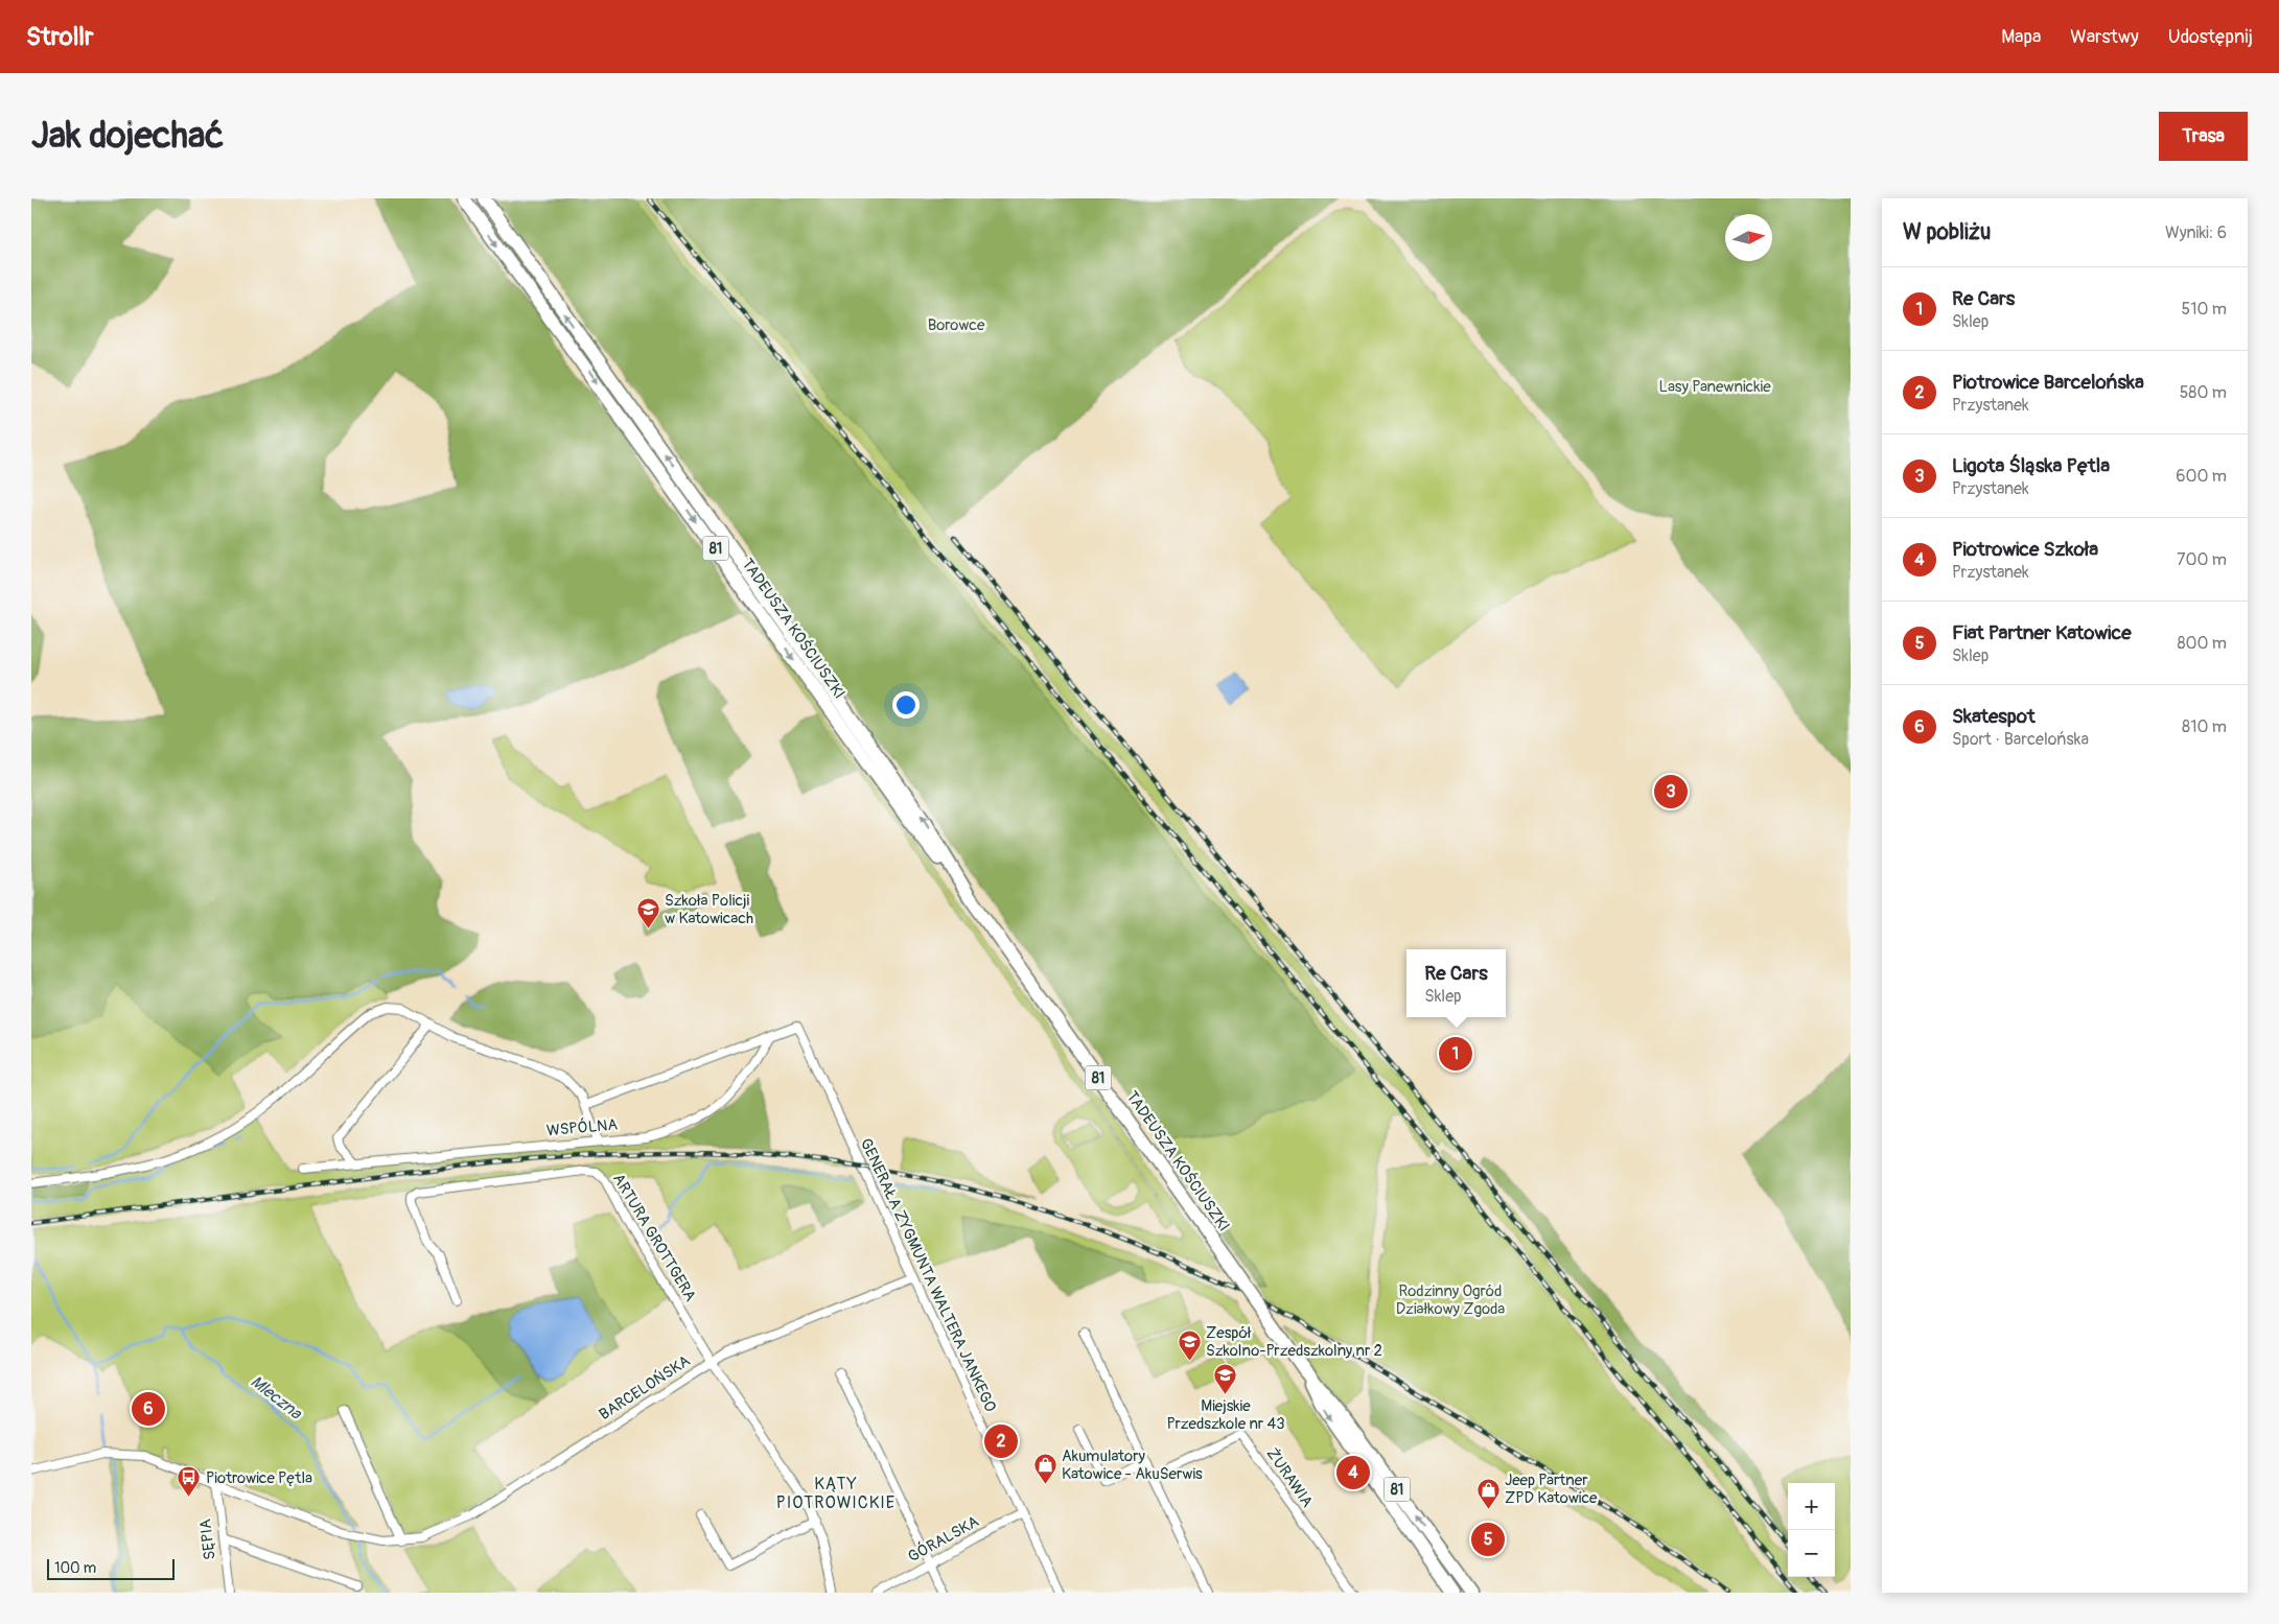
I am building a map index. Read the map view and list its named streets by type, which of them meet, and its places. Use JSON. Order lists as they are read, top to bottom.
{
  "streets": {
    "main road": ["81", "TADEUSZA KOŚCIUSZKI"],
    "street": [
      "WSPÓLNA",
      "ARTURA GROTTGERA",
      "GENERAŁA ZYGMUNTA WALTERA JANKEGO",
      "BARCELOŃSKA",
      "ŻURAWIA",
      "SĘPIA",
      "GÓRALSKA"
    ]
  },
  "crossings": [
    ["WSPÓLNA", "GENERAŁA ZYGMUNTA WALTERA JANKEGO"],
    ["ARTURA GROTTGERA", "BARCELOŃSKA"],
    ["GENERAŁA ZYGMUNTA WALTERA JANKEGO", "BARCELOŃSKA"],
    ["GENERAŁA ZYGMUNTA WALTERA JANKEGO", "GÓRALSKA"],
    ["BARCELOŃSKA", "SĘPIA"]
  ],
  "districts": ["KĄTY PIOTROWICKIE"],
  "water": ["Mleczna"],
  "parks": ["Borowce", "Lasy Panewnickie", "Rodzinny Ogród Działkowy Zgoda"],
  "places": {
    "school or university": ["Szkoła Policji w Katowicach", "Zespół Szkolno-Przedszkolny nr 2", "Miejskie Przedszkole nr 43"],
    "shop": ["Akumulatory Katowice - AkuSerwis", "Jeep Partner ZPD Katowice"],
    "bus stop": ["Piotrowice Pętla"]
  },
  "scale_bar": "100 m",
  "north": "right",
  "page": {
    "header": "Strollr",
    "nav": ["Mapa", "Warstwy", "Udostępnij"],
    "buttons": "Trasa",
    "title": "Jak dojechać",
    "heading": ["W pobliżu", "Wyniki: 6"],
    "list": [
      {
        "mark": "1",
        "name": "Re Cars",
        "note": "Sklep",
        "value": "510 m"
      },
      {
        "mark": "2",
        "name": "Piotrowice Barcelońska",
        "note": "Przystanek",
        "value": "580 m"
      },
      {
        "mark": "3",
        "name": "Ligota Śląska Pętla",
        "note": "Przystanek",
        "value": "600 m"
      },
      {
        "mark": "4",
        "name": "Piotrowice Szkoła",
        "note": "Przystanek",
        "value": "700 m"
      },
      {
        "mark": "5",
        "name": "Fiat Partner Katowice",
        "note": "Sklep",
        "value": "800 m"
      },
      {
        "mark": "6",
        "name": "Skatespot",
        "note": "Sport · Barcelońska",
        "value": "810 m"
      }
    ],
    "pins": [
      "3",
      "1",
      "6",
      "2",
      "4",
      "5"
    ],
    "popup": ["Re Cars", "Sklep"],
    "map_buttons": ["+", "−"],
    "scale": "100 m"
  }
}
